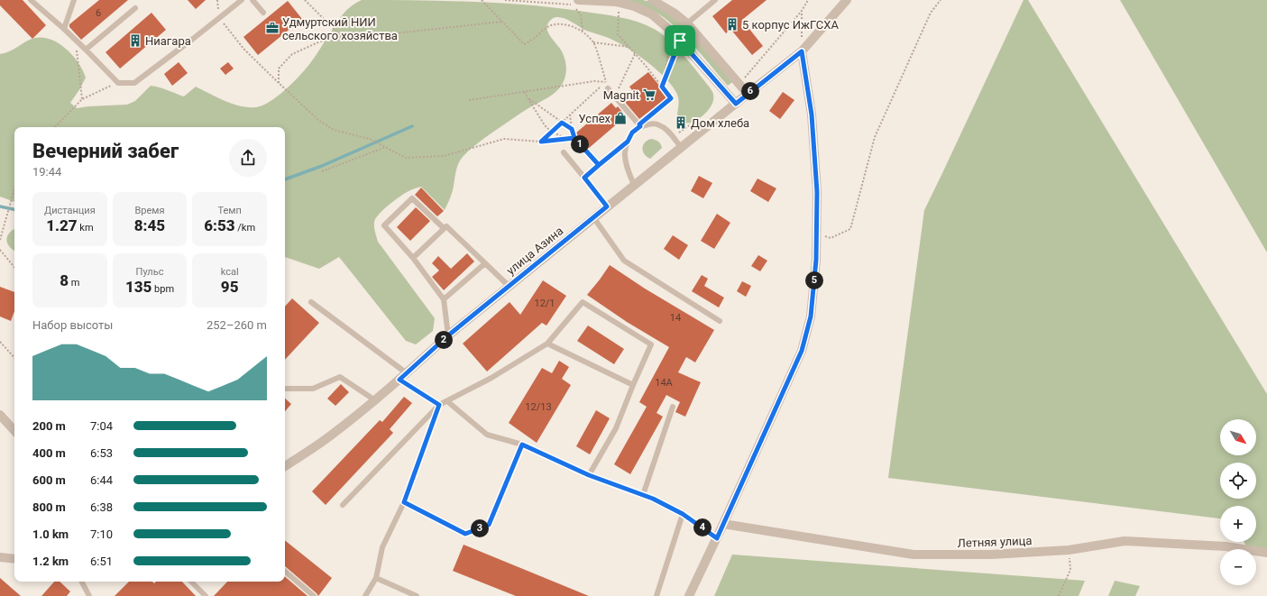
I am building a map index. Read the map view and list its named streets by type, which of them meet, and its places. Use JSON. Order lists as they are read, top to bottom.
{
  "streets": {
    "street": ["улица Азина", "Летняя улица"]
  },
  "places": {
    "building": ["5 корпус ИжГСХА", "Ниагара", "Дом хлеба"],
    "office": ["Удмуртский НИИ сельского хозяйства"],
    "supermarket": ["Magnit"],
    "shop": ["Успех"]
  },
  "house_numbers": [
    "6",
    "12/1",
    "14",
    "14А",
    "12/13"
  ],
  "north": "bottom right",
  "page": {
    "pins": [
      "6",
      "1",
      "5",
      "2",
      "4",
      "3"
    ],
    "heading": ["Вечерний забег", "19:44"],
    "stats": [
      ["Дистанция", "1.27 km"],
      ["Время", "8:45"],
      ["Темп", "6:53 /km"],
      ["8 m"],
      ["Пульс", "135 bpm"],
      ["kcal", "95"]
    ],
    "chart": ["Набор высоты", "252–260 m"],
    "list": [
      {
        "name": "200 m",
        "note": "7:04"
      },
      {
        "name": "400 m",
        "note": "6:53"
      },
      {
        "name": "600 m",
        "note": "6:44"
      },
      {
        "name": "800 m",
        "note": "6:38"
      },
      {
        "name": "1.0 km",
        "note": "7:10"
      },
      {
        "name": "1.2 km",
        "note": "6:51"
      }
    ],
    "map_buttons": ["+", "−"]
  }
}
